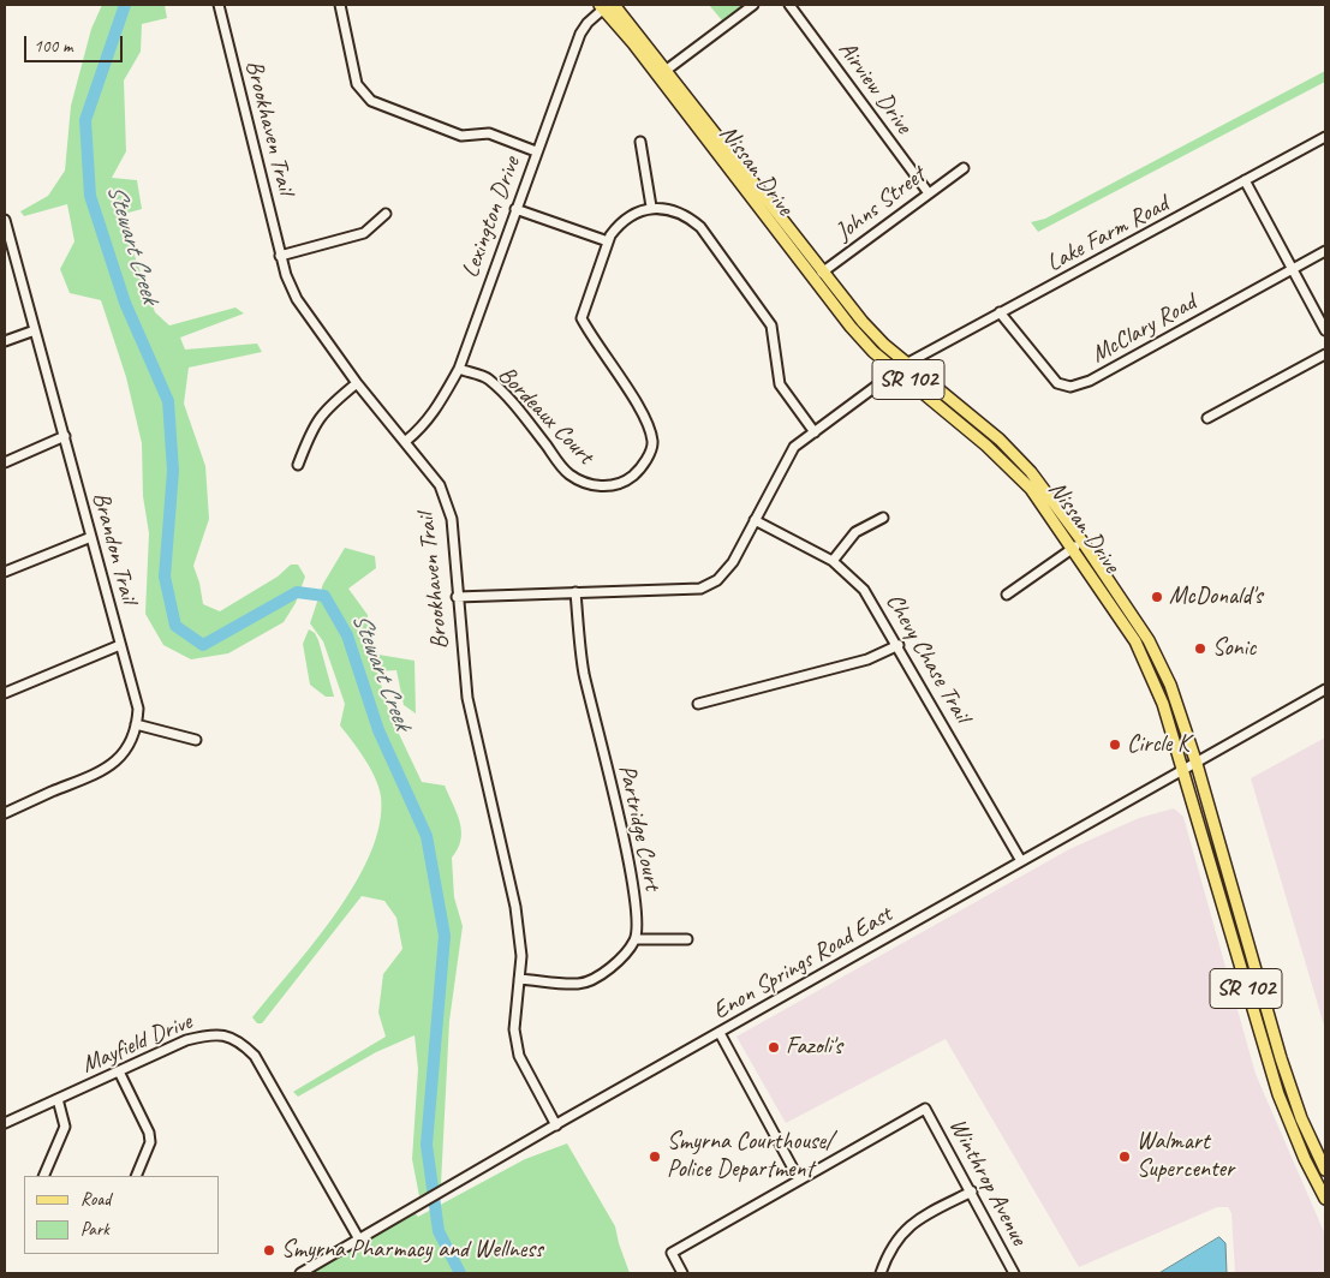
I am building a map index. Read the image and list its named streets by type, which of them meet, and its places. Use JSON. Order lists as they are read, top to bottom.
{
  "streets": {
    "main road": ["Nissan Drive", "SR 102"],
    "street": [
      "Airview Drive",
      "Brookhaven Trail",
      "Johns Street",
      "Lexington Drive",
      "Lake Farm Road",
      "McClary Road",
      "Bordeaux Court",
      "Brandon Trail",
      "Chevy Chase Trail",
      "Partridge Court",
      "Enon Springs Road East",
      "Mayfield Drive",
      "Winthrop Avenue"
    ]
  },
  "crossings": [
    ["Airview Drive", "Johns Street"],
    ["Brookhaven Trail", "Lexington Drive"],
    ["Brookhaven Trail", "Enon Springs Road East"],
    ["Nissan Drive", "Johns Street"],
    ["Nissan Drive", "Lexington Drive"],
    ["Nissan Drive", "Lake Farm Road"],
    ["Nissan Drive", "Enon Springs Road East"],
    ["Lexington Drive", "Bordeaux Court"],
    ["Lake Farm Road", "McClary Road"],
    ["Lake Farm Road", "Chevy Chase Trail"],
    ["Lake Farm Road", "Partridge Court"],
    ["Chevy Chase Trail", "Enon Springs Road East"],
    ["Enon Springs Road East", "Mayfield Drive"]
  ],
  "water": ["Stewart Creek"],
  "places": [
    "McDonald's",
    "Sonic",
    "Circle K",
    "Fazoli's",
    "Smyrna Courthouse/ Police Department",
    "Walmart Supercenter",
    "Smyrna Pharmacy and Wellness"
  ],
  "legend": ["Road", "Park"],
  "scale_bar": "100 m"
}
